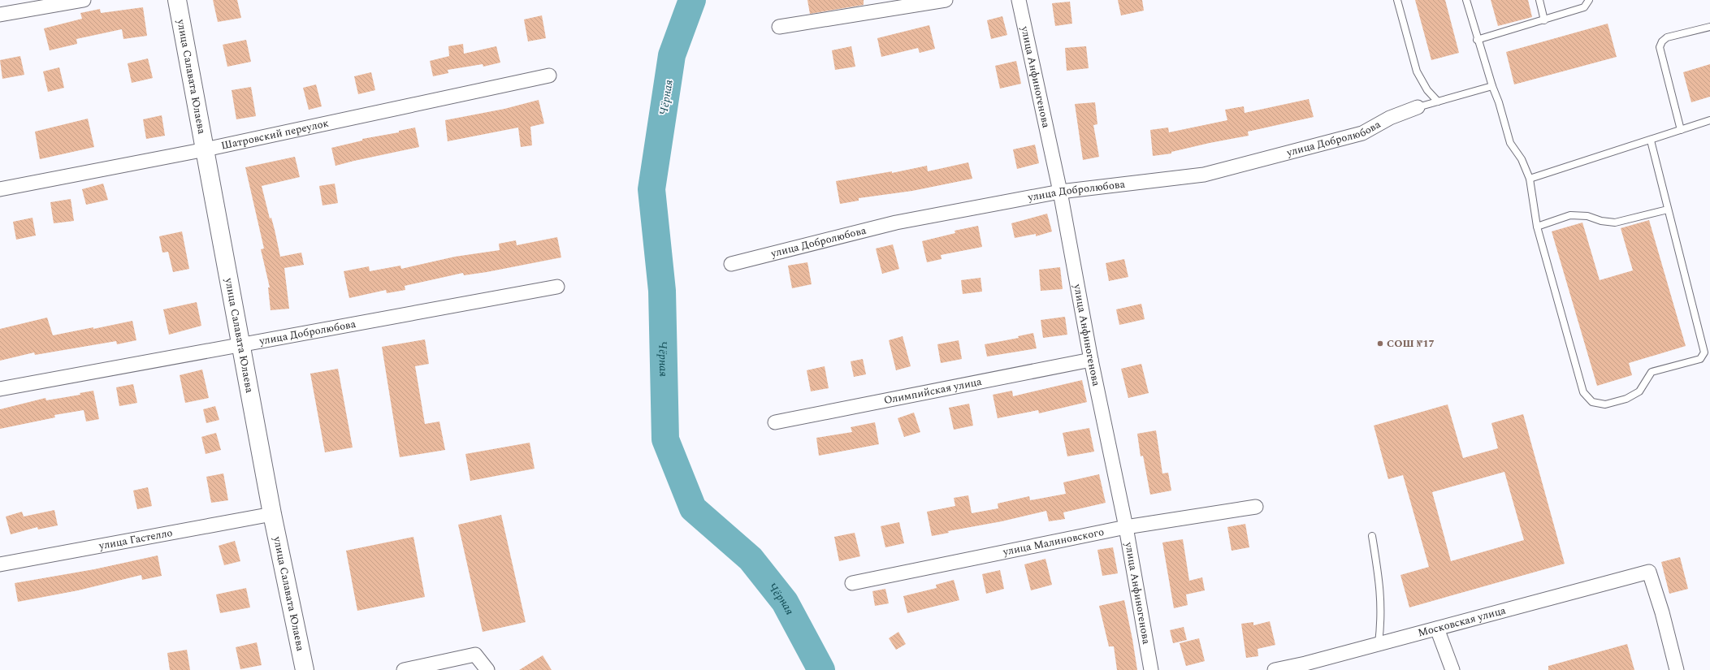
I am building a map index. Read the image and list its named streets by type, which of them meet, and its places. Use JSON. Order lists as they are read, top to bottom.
{
  "streets": {
    "street": [
      "улица Салавата Юлаева",
      "улица Анфиногенова",
      "Шатровский переулок",
      "улица Добролюбова",
      "Олимпийская улица",
      "улица Гастелло",
      "улица Малиновского",
      "Московская улица"
    ]
  },
  "crossings": [
    ["улица Салавата Юлаева", "Шатровский переулок"],
    ["улица Салавата Юлаева", "улица Добролюбова"],
    ["улица Салавата Юлаева", "улица Гастелло"],
    ["улица Анфиногенова", "улица Добролюбова"],
    ["улица Анфиногенова", "Олимпийская улица"],
    ["улица Анфиногенова", "улица Малиновского"]
  ],
  "water": ["Чёрная"],
  "places": ["СОШ №17"]
}
